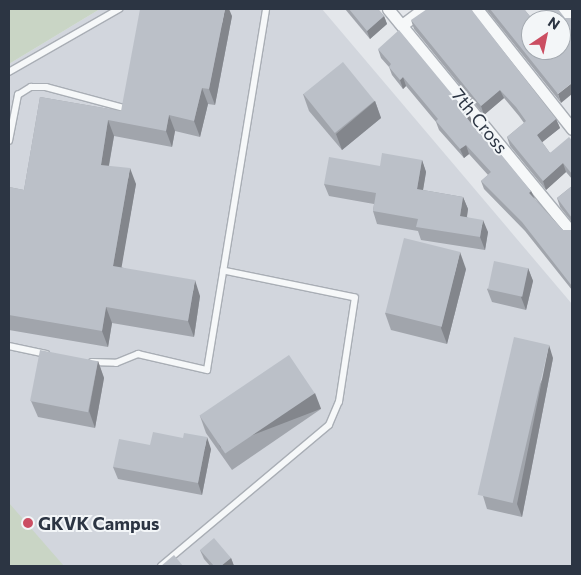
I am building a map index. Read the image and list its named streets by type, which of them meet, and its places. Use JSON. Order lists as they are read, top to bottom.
{
  "streets": {
    "street": ["7th Cross"]
  },
  "places": ["GKVK Campus"],
  "north": "top right"
}
